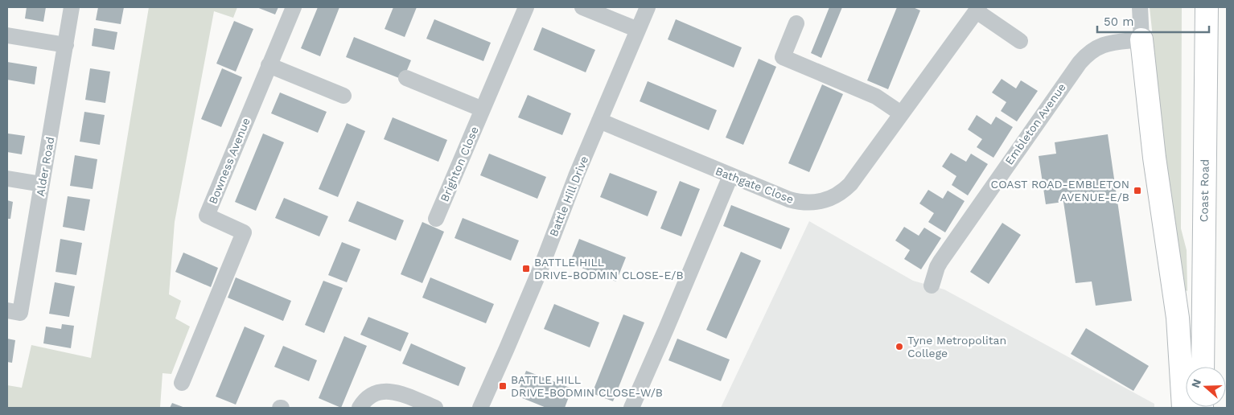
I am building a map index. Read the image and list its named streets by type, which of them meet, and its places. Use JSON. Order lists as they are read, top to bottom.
{
  "streets": {
    "highway": ["Coast Road"],
    "street": [
      "Embleton Avenue",
      "Bowness Avenue",
      "Brighton Close",
      "Alder Road",
      "Bathgate Close",
      "Battle Hill Drive"
    ]
  },
  "crossings": [
    ["Bathgate Close", "Battle Hill Drive"]
  ],
  "places": {
    "transit": ["COAST ROAD-EMBLETON AVENUE-E/B", "BATTLE HILL DRIVE-BODMIN CLOSE-E/B", "BATTLE HILL DRIVE-BODMIN CLOSE-W/B"],
    "other": ["Tyne Metropolitan College"]
  },
  "scale_bar": "50 m",
  "north": "left"
}
